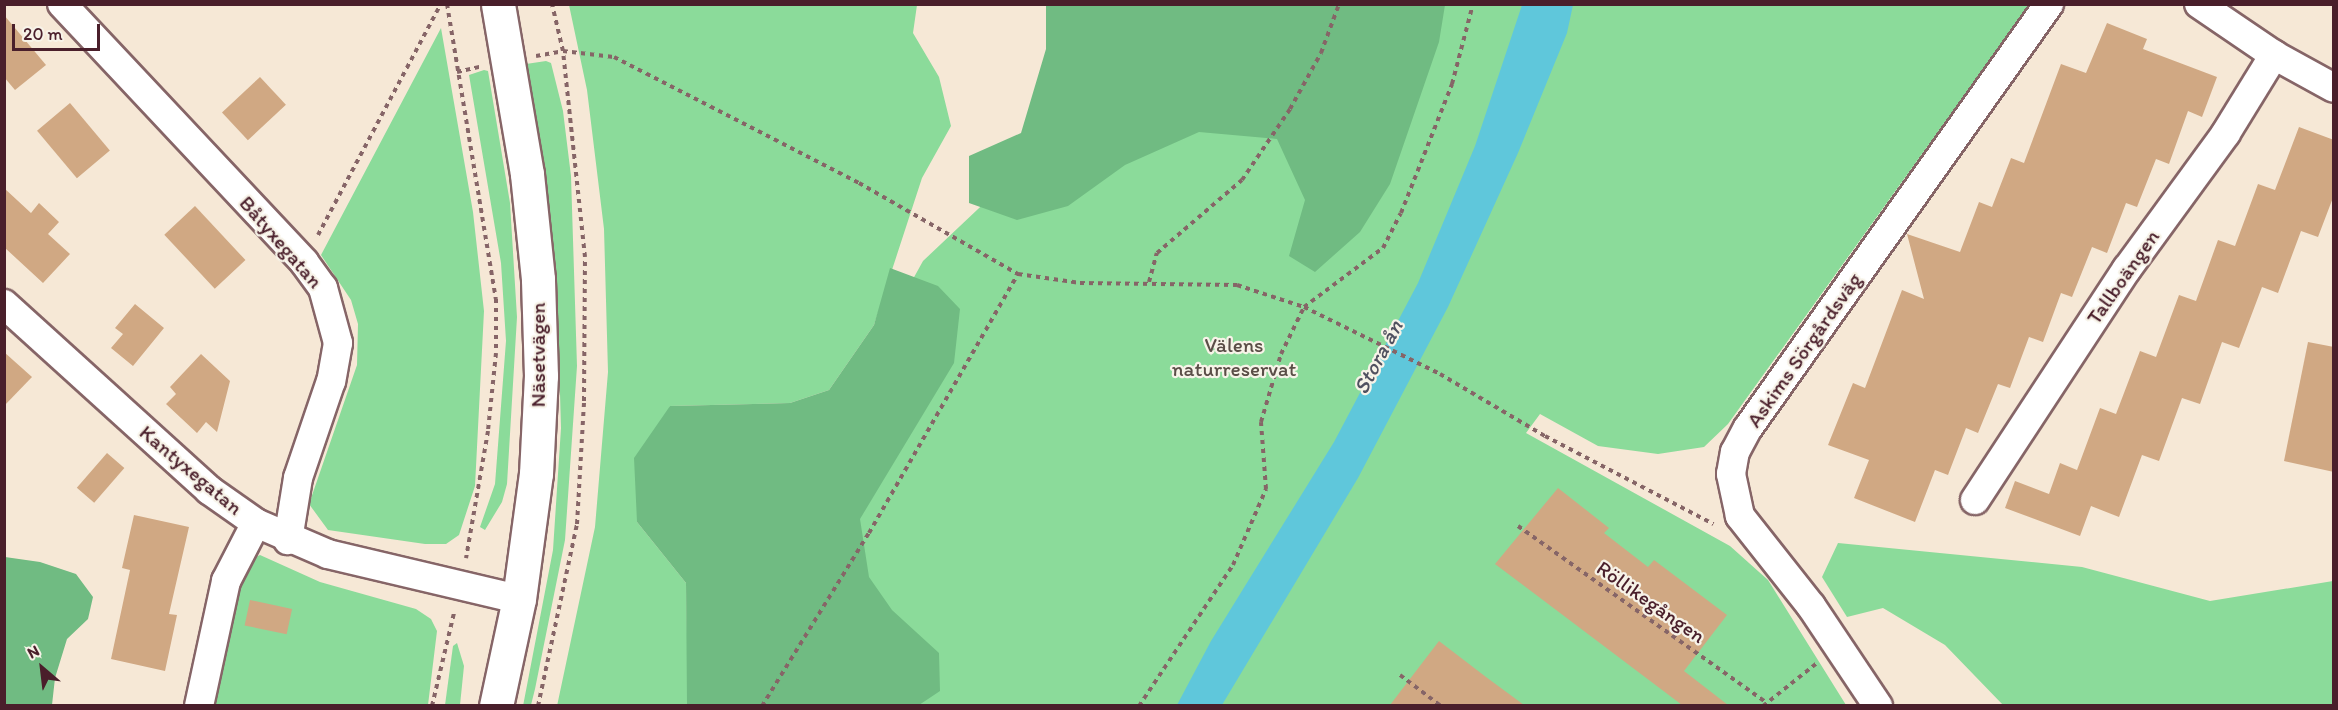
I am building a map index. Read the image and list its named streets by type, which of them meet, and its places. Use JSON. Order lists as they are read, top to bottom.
{
  "streets": {
    "street": [
      "Båtyxegatan",
      "Tallboängen",
      "Askims Sörgårdsväg",
      "Näsetvägen",
      "Kantyxegatan"
    ],
    "path": ["Röllikegången"]
  },
  "crossings": [
    ["Båtyxegatan", "Kantyxegatan"],
    ["Näsetvägen", "Kantyxegatan"]
  ],
  "water": ["Stora ån"],
  "parks": ["Välens naturreservat"],
  "scale_bar": "20 m",
  "north": "top left"
}
